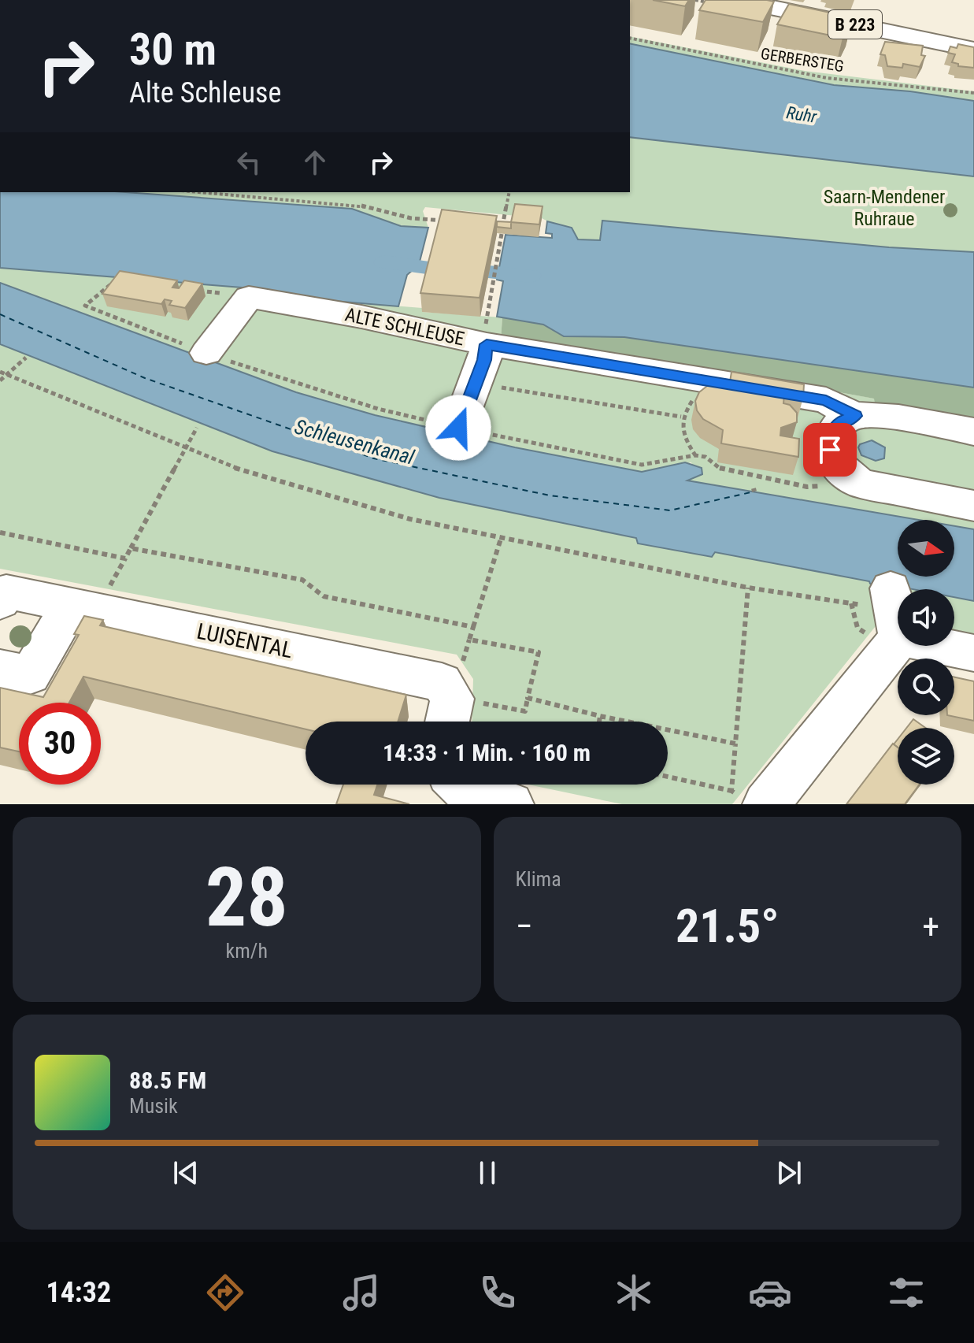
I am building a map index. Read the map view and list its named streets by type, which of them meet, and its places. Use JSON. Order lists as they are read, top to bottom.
{
  "streets": {
    "street": ["B 223", "ALTE SCHLEUSE", "LUISENTAL"],
    "path": ["GERBERSTEG"]
  },
  "water": ["Ruhr", "Schleusenkanal"],
  "parks": ["Saarn-Mendener Ruhraue"],
  "north": "right",
  "page": {
    "turn": ["30 m", "Alte Schleuse"],
    "limit": "30",
    "trip": "14:33 · 1 Min. · 160 m",
    "tile": [
      ["28", "km/h"],
      "Klima"
    ],
    "heat": ["−", "21.5°", "+"],
    "song": ["88.5 FM", "Musik"],
    "tabs": "14:32"
  }
}
